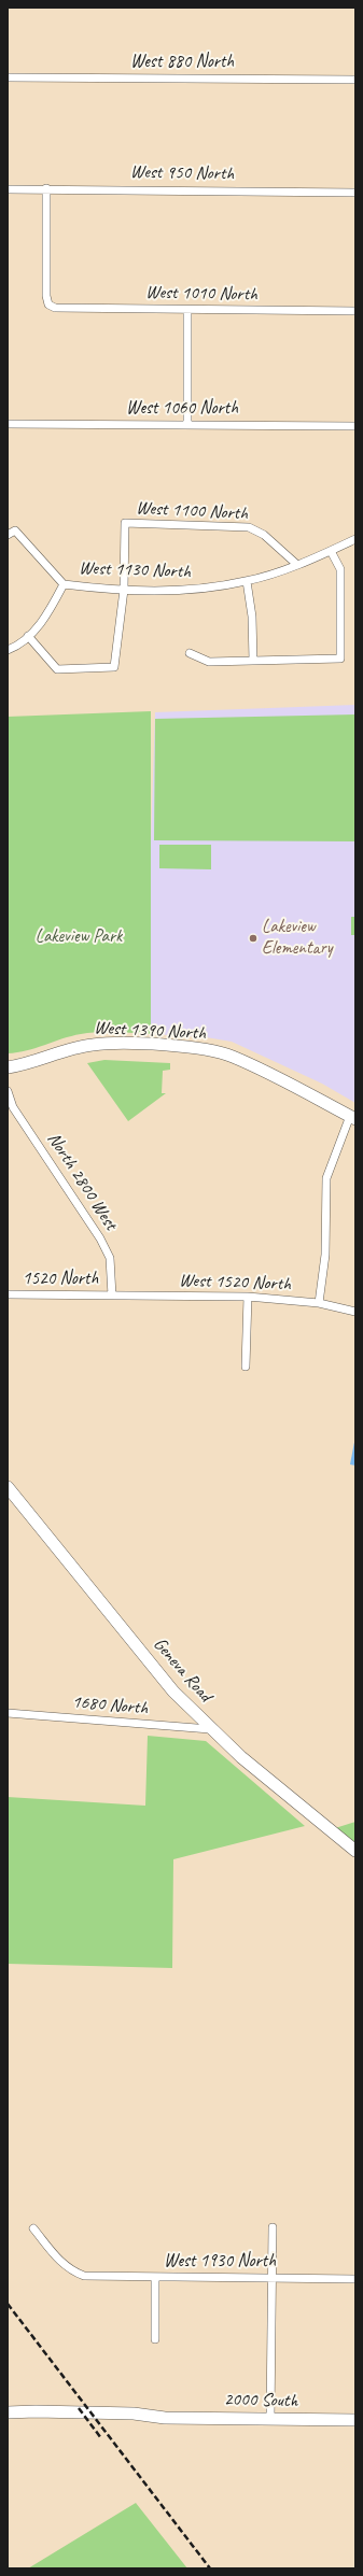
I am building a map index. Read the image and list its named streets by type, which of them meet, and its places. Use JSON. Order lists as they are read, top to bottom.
{
  "streets": {
    "street": [
      "West 880 North",
      "West 950 North",
      "West 1010 North",
      "West 1060 North",
      "West 1100 North",
      "West 1130 North",
      "West 1390 North",
      "North 2800 West",
      "1520 North",
      "West 1520 North",
      "Geneva Road",
      "1680 North",
      "West 1930 North",
      "2000 South"
    ]
  },
  "crossings": [
    ["West 950 North", "West 1010 North"],
    ["West 1100 North", "West 1130 North"],
    ["North 2800 West", "1520 North"],
    ["North 2800 West", "West 1520 North"],
    ["1520 North", "West 1520 North"],
    ["Geneva Road", "1680 North"]
  ],
  "parks": ["Lakeview Park"],
  "places": ["Lakeview Elementary"]
}
